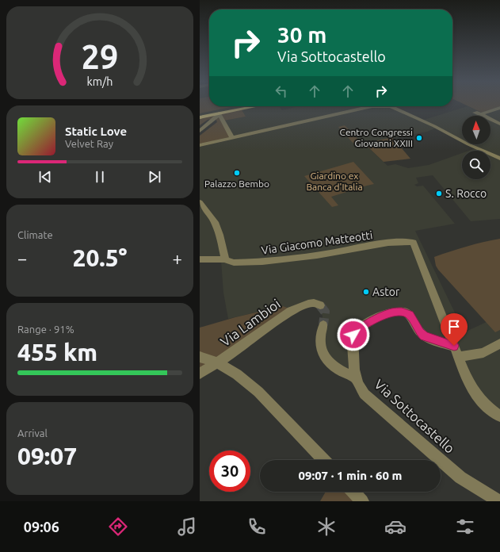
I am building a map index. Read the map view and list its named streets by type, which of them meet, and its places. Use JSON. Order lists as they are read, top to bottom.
{
  "streets": {
    "street": ["Via Giacomo Matteotti", "Via Lambioi", "Via Sottocastello"]
  },
  "crossings": [
    ["Via Giacomo Matteotti", "Via Sottocastello"]
  ],
  "parks": ["Giardino ex Banca d'Italia"],
  "places": [
    "Centro Congressi Giovanni XXIII",
    "Palazzo Bembo",
    "S. Rocco",
    "Astor"
  ],
  "north": "top",
  "page": {
    "turn": ["30 m", "Via Sottocastello"],
    "song": ["Static Love", "Velvet Ray"],
    "tile": [
      "Climate",
      ["Range · 91%", "455 km"],
      ["Arrival", "09:07"]
    ],
    "heat": ["−", "20.5°", "+"],
    "limit": "30",
    "trip": "09:07 · 1 min · 60 m",
    "tabs": "09:06",
    "gauge": ["29", "km/h"]
  }
}
